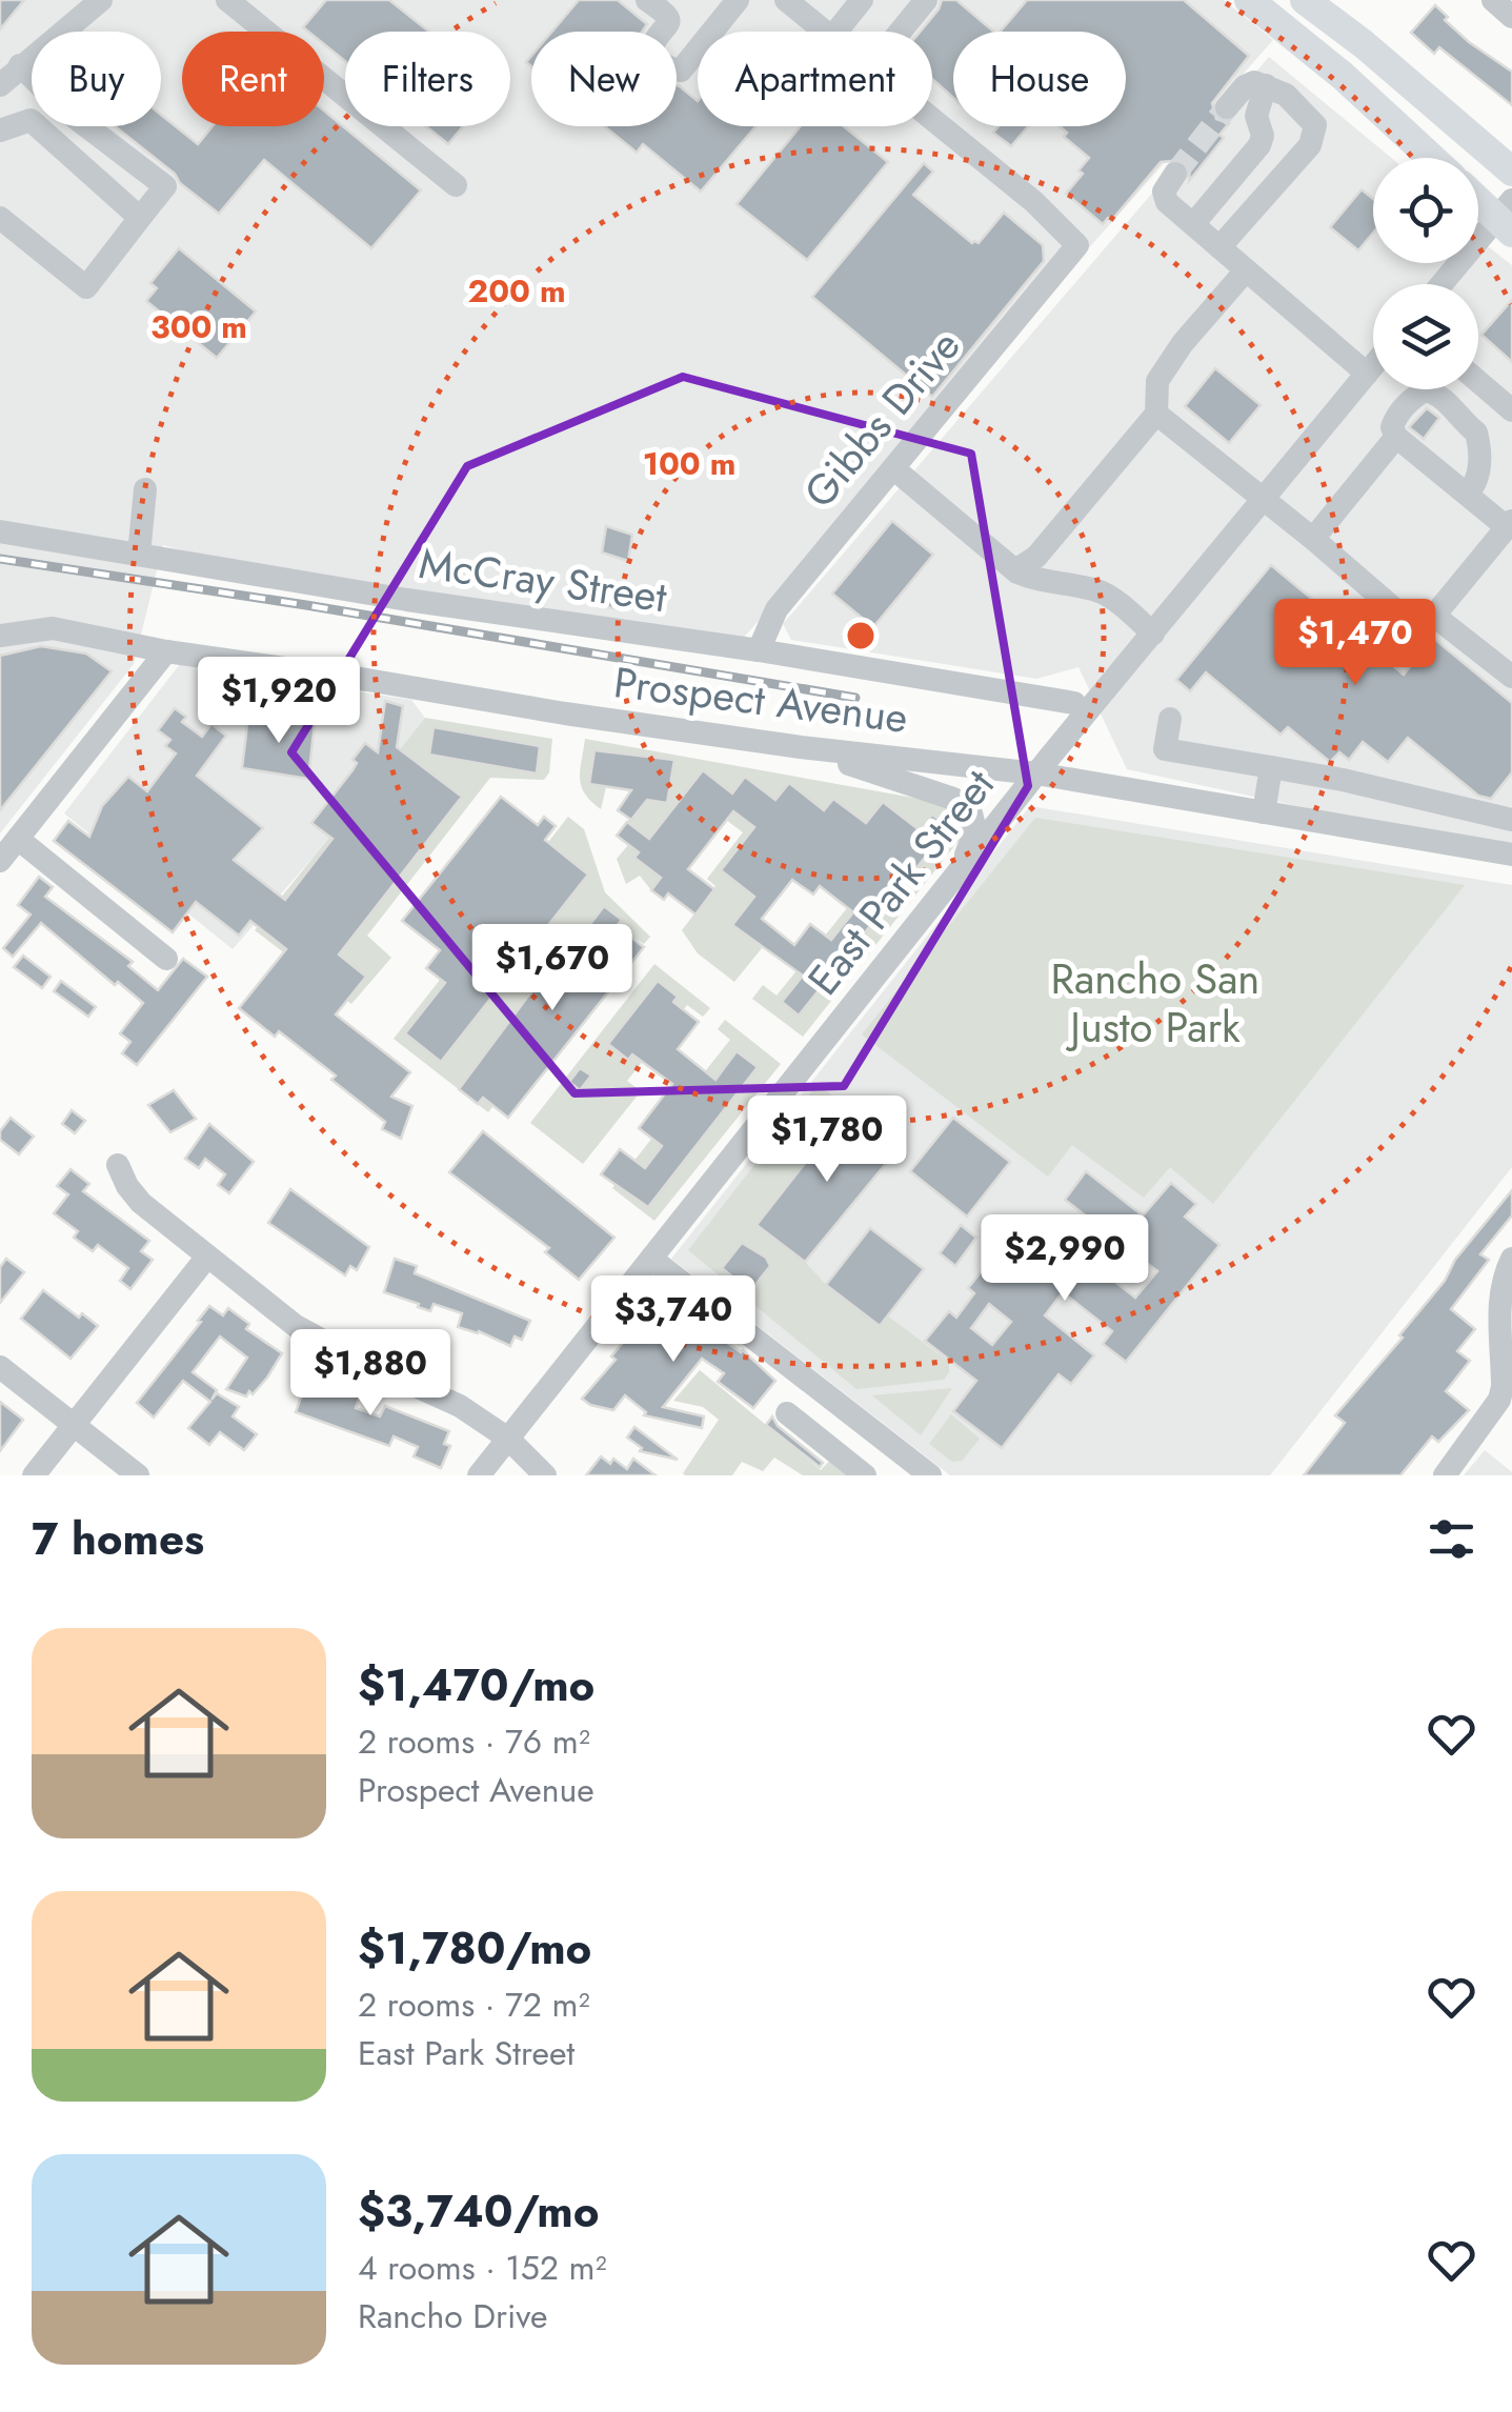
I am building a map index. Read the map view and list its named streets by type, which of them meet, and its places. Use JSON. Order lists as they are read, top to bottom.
{
  "streets": {
    "street": [
      "Gibbs Drive",
      "McCray Street",
      "Prospect Avenue",
      "East Park Street"
    ]
  },
  "crossings": [
    ["Gibbs Drive", "McCray Street"],
    ["Prospect Avenue", "East Park Street"]
  ],
  "parks": ["Rancho San Justo Park"],
  "page": {
    "chip": [
      "Buy",
      "Rent",
      "Filters",
      "New",
      "Apartment",
      "House"
    ],
    "price": [
      "$1,470",
      "$1,920",
      "$1,670",
      "$1,780",
      "$2,990",
      "$3,740",
      "$1,880"
    ],
    "heading": "7 homes",
    "list": [
      {
        "name": "$1,470/mo",
        "note": "2 rooms · 76 m² · Prospect Avenue"
      },
      {
        "name": "$1,780/mo",
        "note": "2 rooms · 72 m² · East Park Street"
      },
      {
        "name": "$3,740/mo",
        "note": "4 rooms · 152 m² · Rancho Drive"
      }
    ]
  },
  "rings": ["200 m", "300 m", "100 m"]
}
